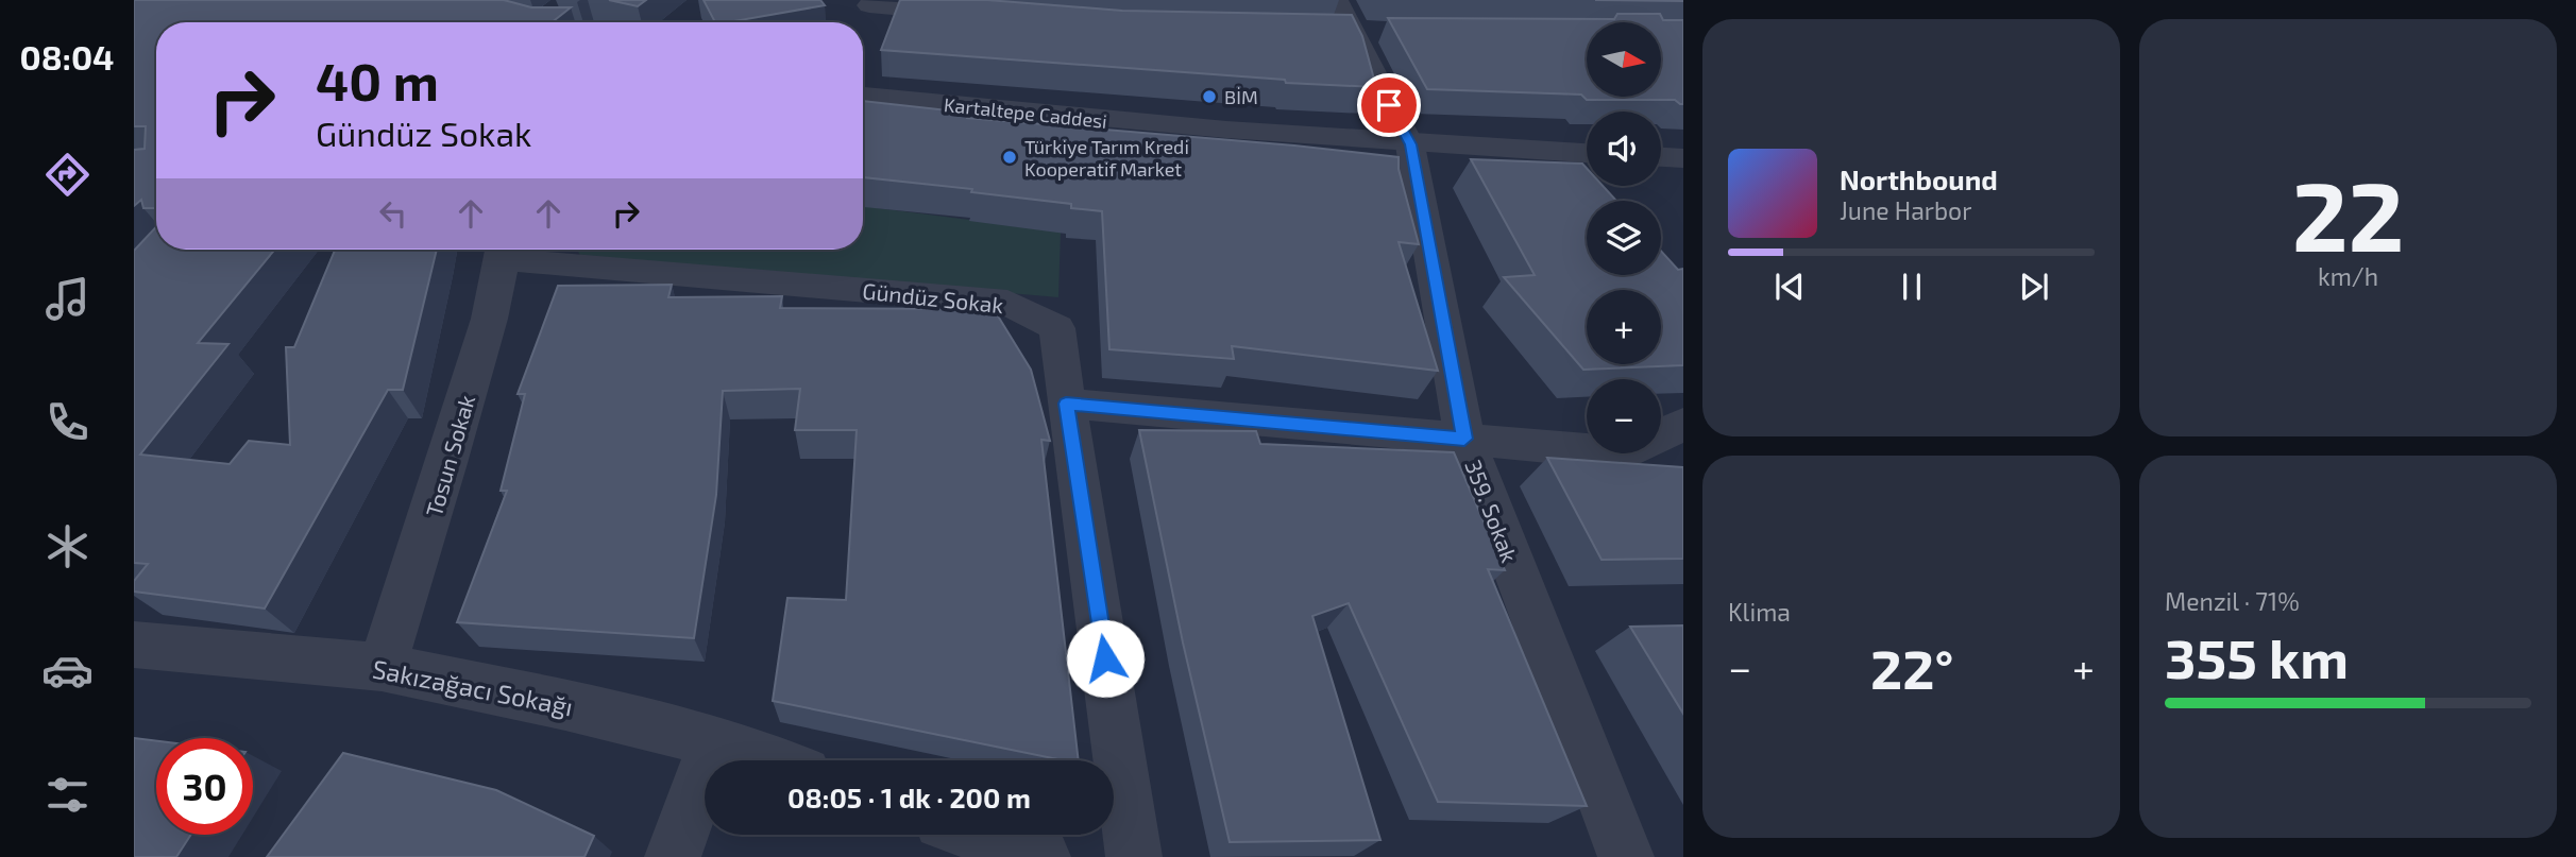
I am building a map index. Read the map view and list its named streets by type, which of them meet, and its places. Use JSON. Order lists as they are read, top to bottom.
{
  "streets": {
    "street": [
      "Kartaltepe Caddesi",
      "Gündüz Sokak",
      "Tosun Sokak",
      "359. Sokak",
      "Sakızağacı Sokağı"
    ]
  },
  "crossings": [
    ["Kartaltepe Caddesi", "359. Sokak"],
    ["Gündüz Sokak", "Tosun Sokak"],
    ["Tosun Sokak", "Sakızağacı Sokağı"]
  ],
  "places": ["BİM", "Türkiye Tarım Kredi Kooperatif Market"],
  "north": "right",
  "page": {
    "tabs": "08:04",
    "tile": [
      ["22", "km/h"],
      "Klima",
      ["Menzil · 71%", "355 km"]
    ],
    "map_buttons": ["+", "−"],
    "turn": ["40 m", "Gündüz Sokak"],
    "song": ["Northbound", "June Harbor"],
    "heat": ["−", "22°", "+"],
    "limit": "30",
    "trip": "08:05 · 1 dk · 200 m"
  }
}
